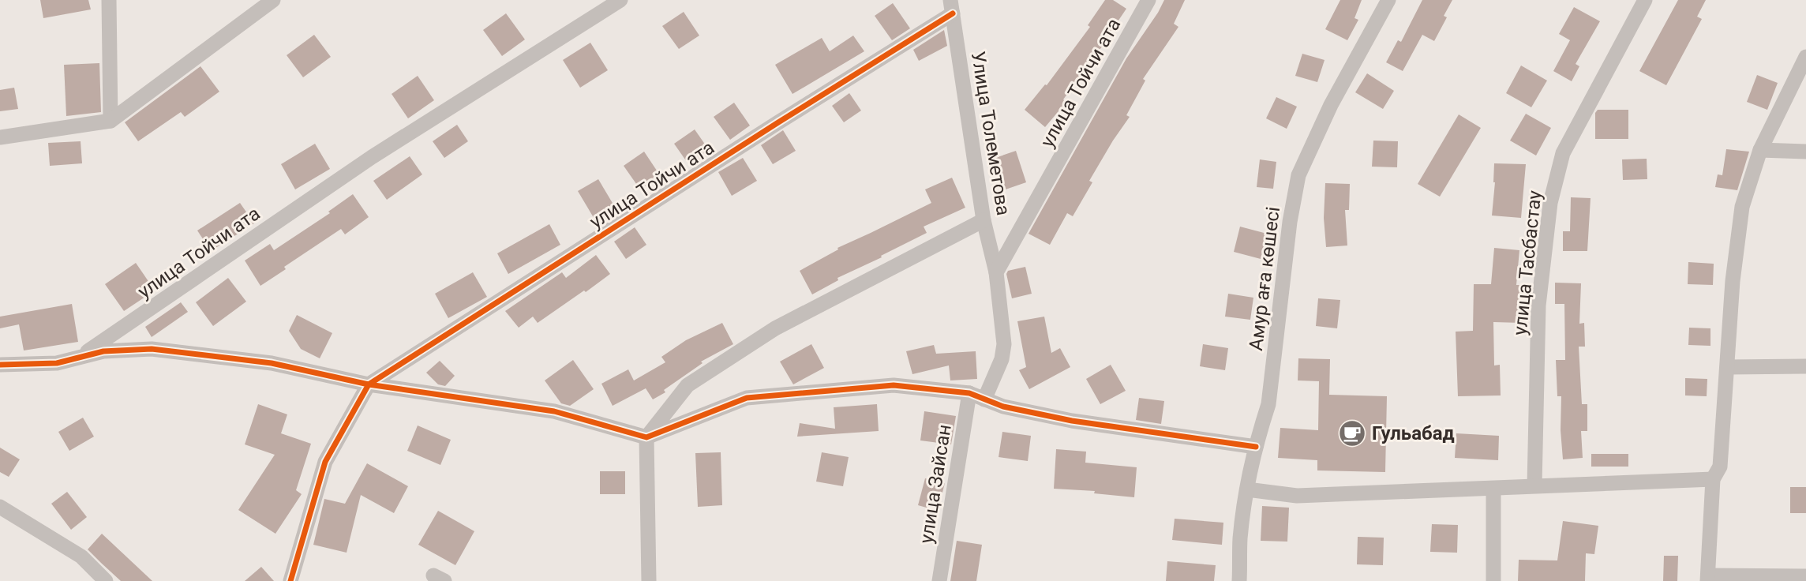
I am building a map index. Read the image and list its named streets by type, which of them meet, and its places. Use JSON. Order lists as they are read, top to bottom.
{
  "streets": {
    "street": [
      "улица Тойчи ата",
      "Улица Толеметова",
      "улица Тасбастау",
      "Амур аға көшесі",
      "улица Зайсан"
    ]
  },
  "crossings": [
    ["улица Тойчи ата", "Улица Толеметова"]
  ],
  "places": {
    "cafe": ["Гульабад"]
  }
}
